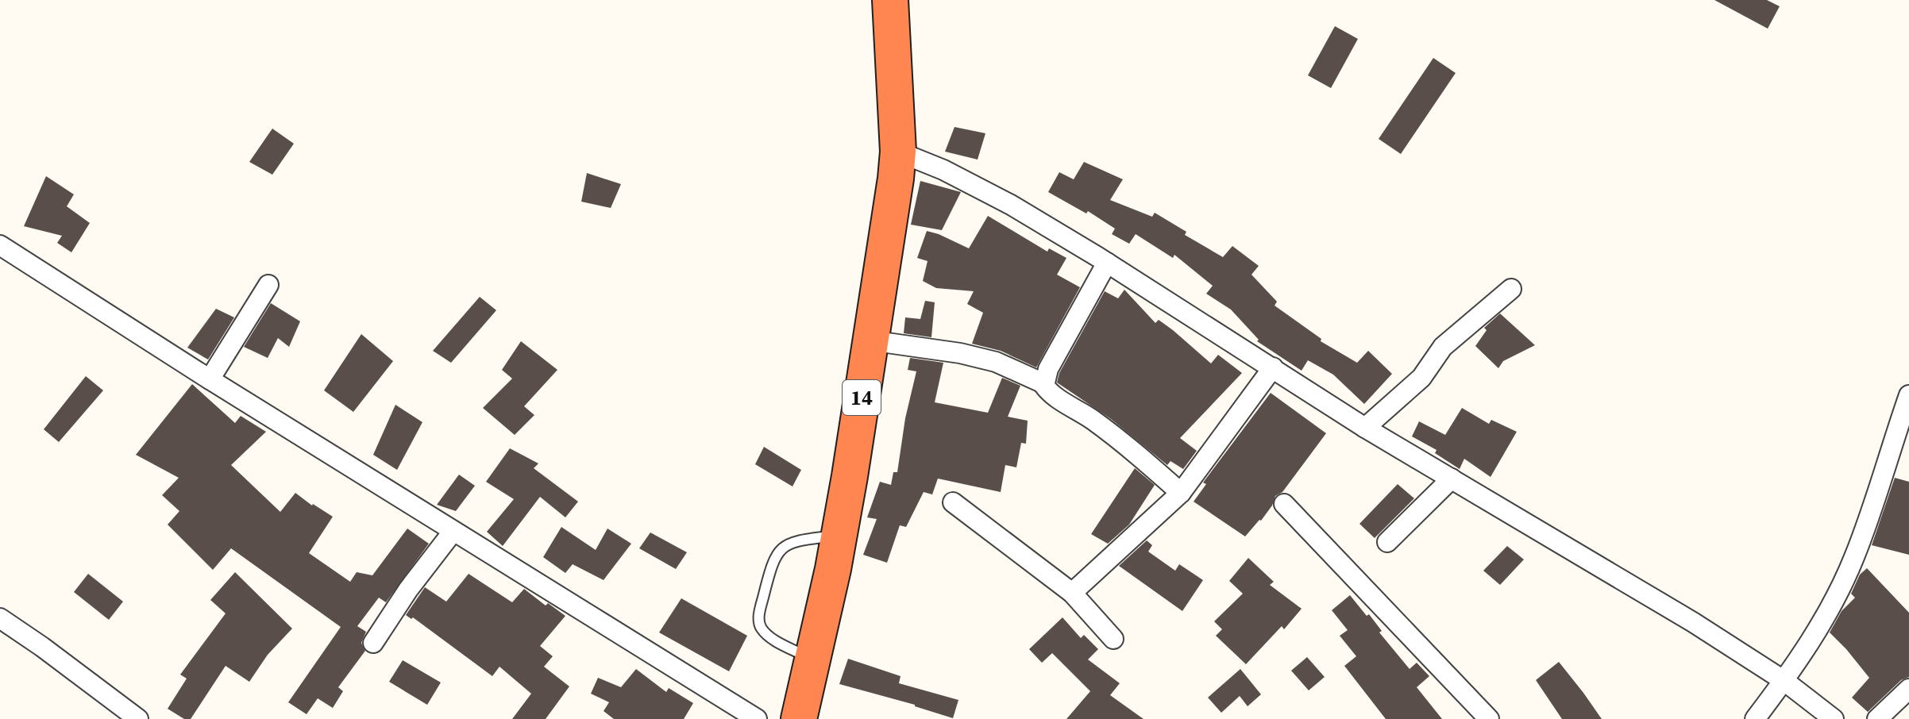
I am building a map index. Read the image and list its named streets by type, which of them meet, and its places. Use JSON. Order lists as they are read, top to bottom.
{
  "streets": {
    "highway": ["14"]
  }
}
